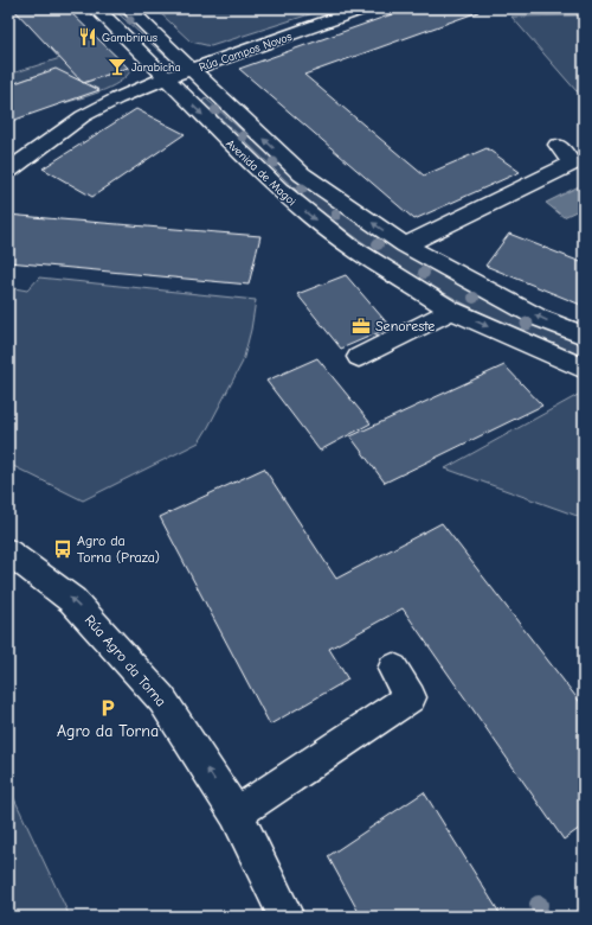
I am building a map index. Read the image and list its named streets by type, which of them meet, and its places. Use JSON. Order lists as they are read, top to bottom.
{
  "streets": {
    "street": ["Rúa Campos Novos", "Avenida de Magoi", "Rúa Agro da Torna"]
  },
  "crossings": [
    ["Rúa Campos Novos", "Avenida de Magoi"]
  ],
  "one_way": ["Rúa Agro da Torna"],
  "places": {
    "restaurant": ["Gambrinus"],
    "bar": ["Jarabicha"],
    "office": ["Senoreste"],
    "bus stop": ["Agro da Torna (Praza)"],
    "parking": ["Agro da Torna"]
  }
}
